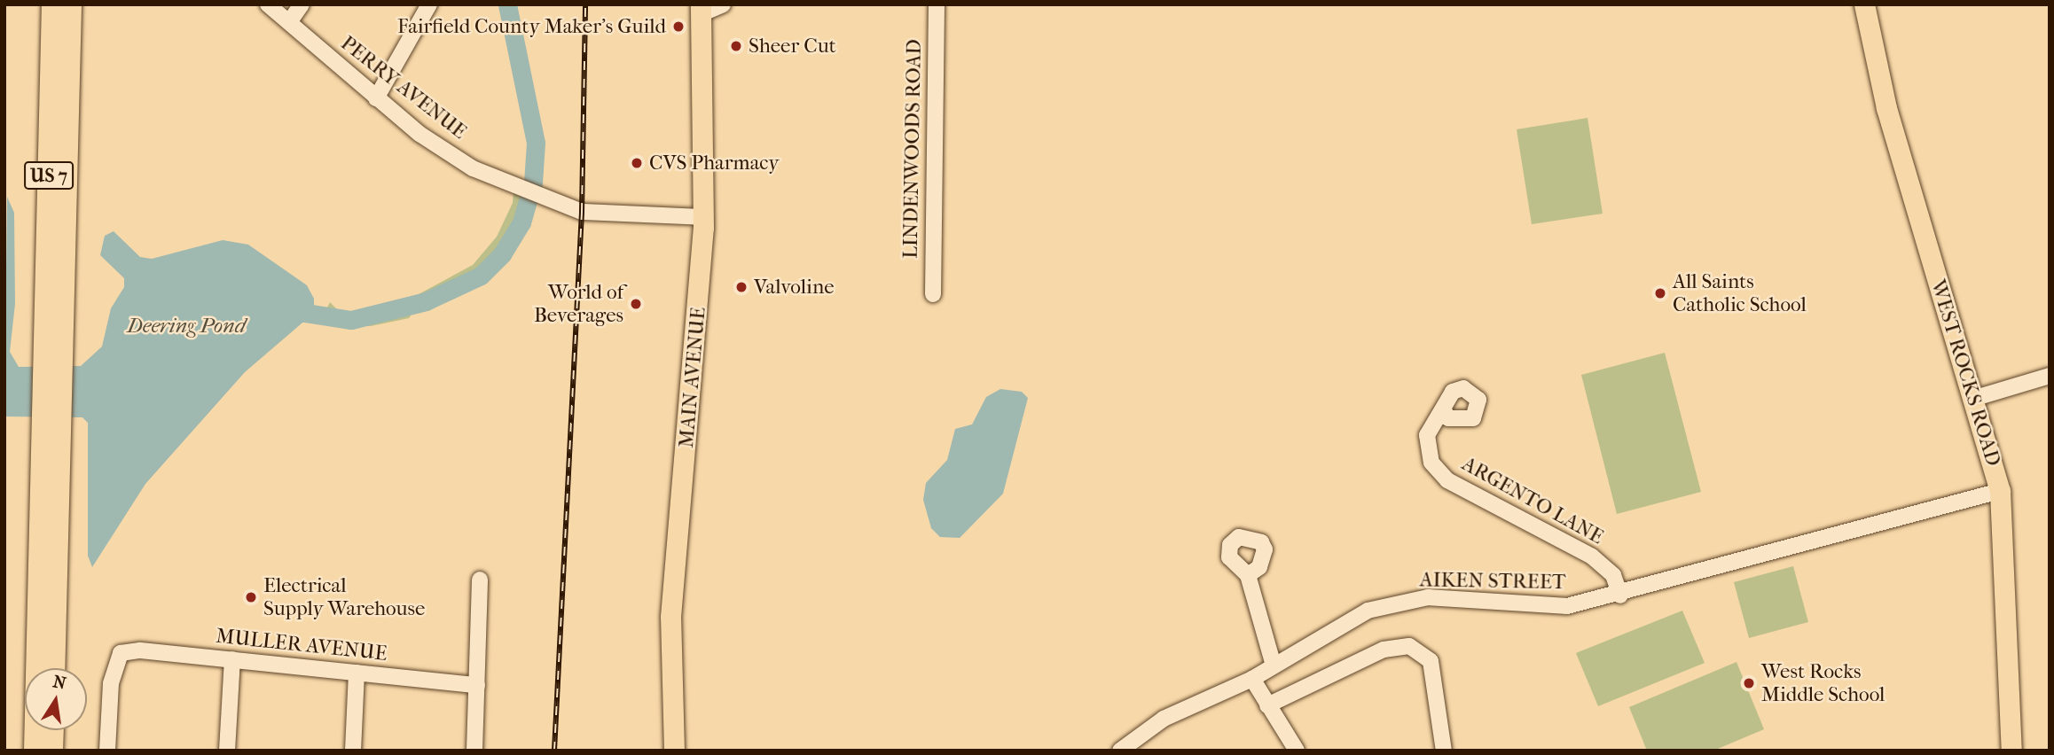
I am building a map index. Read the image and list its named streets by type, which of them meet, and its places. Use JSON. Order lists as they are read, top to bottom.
{
  "streets": {
    "highway": ["US 7"],
    "main road": ["WEST ROCKS ROAD", "MAIN AVENUE"],
    "street": [
      "PERRY AVENUE",
      "LINDENWOODS ROAD",
      "ARGENTO LANE",
      "AIKEN STREET",
      "MULLER AVENUE"
    ]
  },
  "crossings": [
    ["PERRY AVENUE", "MAIN AVENUE"],
    ["WEST ROCKS ROAD", "AIKEN STREET"],
    ["ARGENTO LANE", "AIKEN STREET"]
  ],
  "water": ["Deering Pond"],
  "places": [
    "Fairfield County Maker's Guild",
    "Sheer Cut",
    "CVS Pharmacy",
    "Valvoline",
    "All Saints Catholic School",
    "World of Beverages",
    "Electrical Supply Warehouse",
    "West Rocks Middle School"
  ],
  "north": "top"
}
